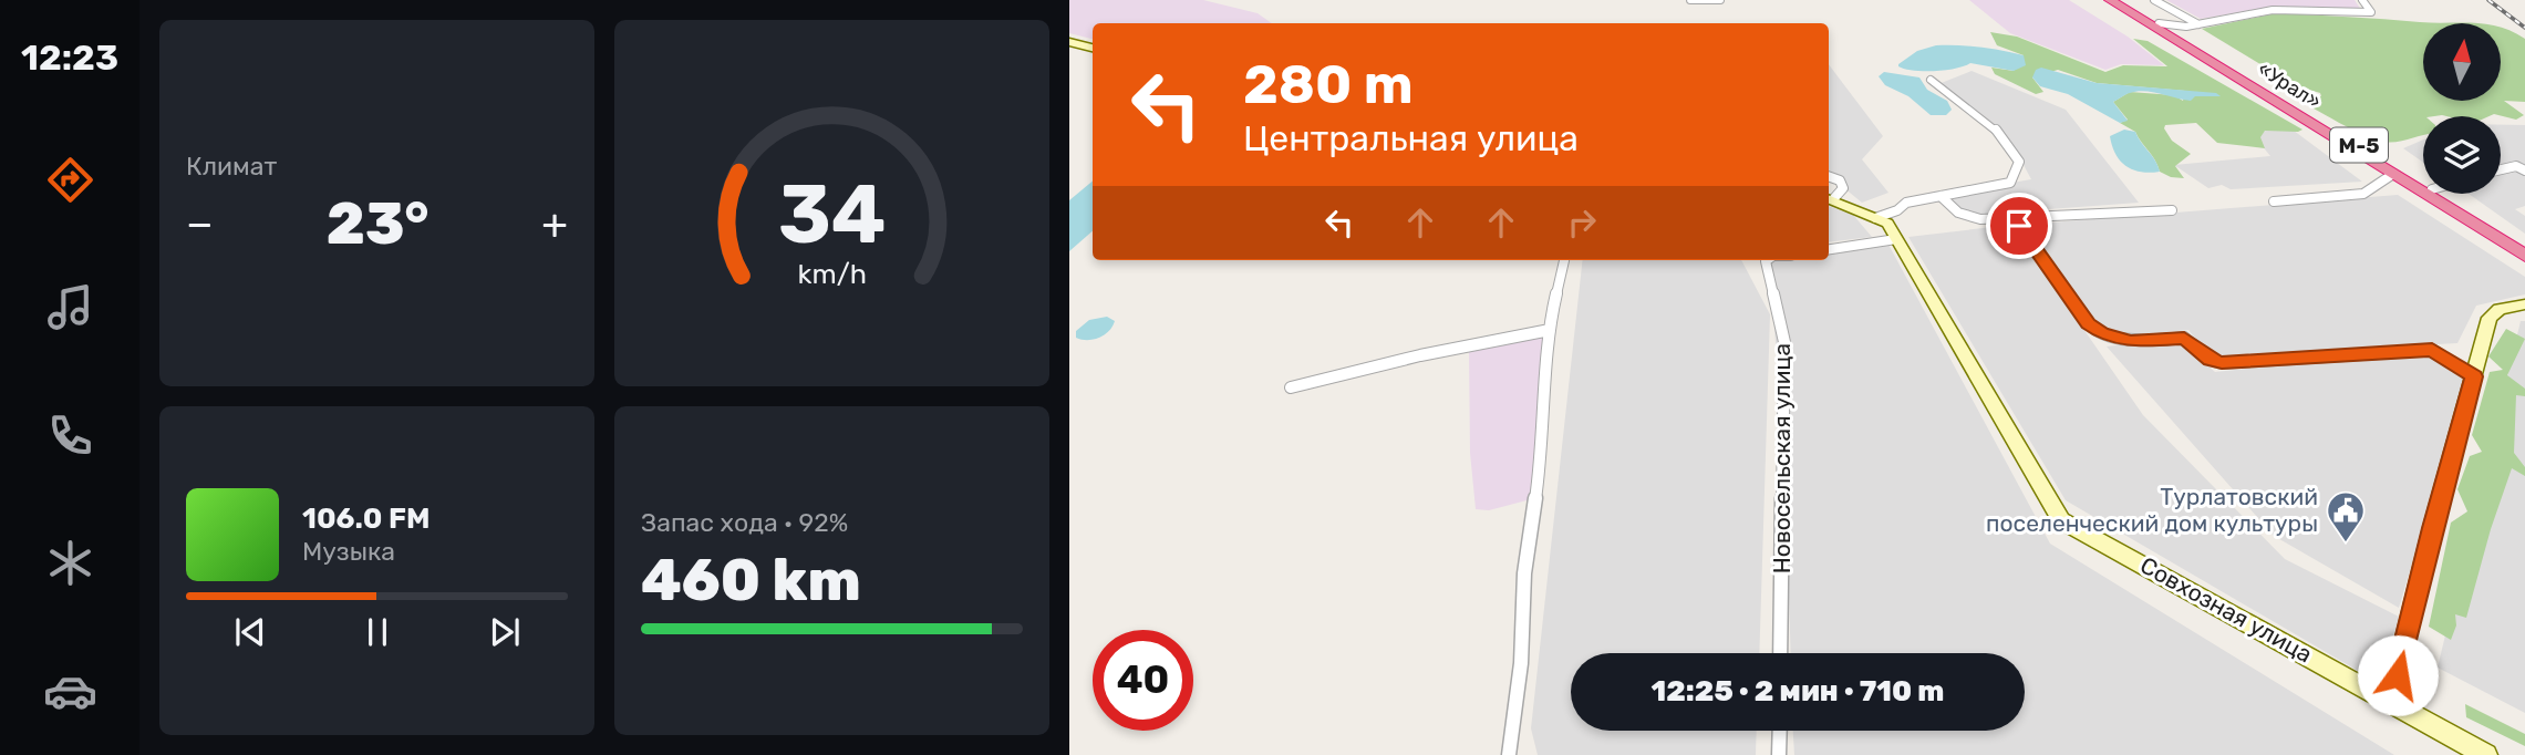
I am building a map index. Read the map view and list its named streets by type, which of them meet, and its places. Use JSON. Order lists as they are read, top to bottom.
{
  "streets": {
    "highway": ["«Урал»", "М-5"],
    "street": ["Новосельская улица", "Совхозная улица"]
  },
  "places": {
    "public building": ["Турлатовский поселенческий дом культуры"]
  },
  "north": "top",
  "page": {
    "tabs": "12:23",
    "tile": [
      "Климат",
      ["Запас хода · 92%", "460 km"]
    ],
    "turn": ["280 m", "Центральная улица"],
    "heat": ["−", "23°", "+"],
    "song": ["106.0 FM", "Музыка"],
    "limit": "40",
    "trip": "12:25 · 2 мин · 710 m",
    "gauge": ["34", "km/h"]
  }
}
